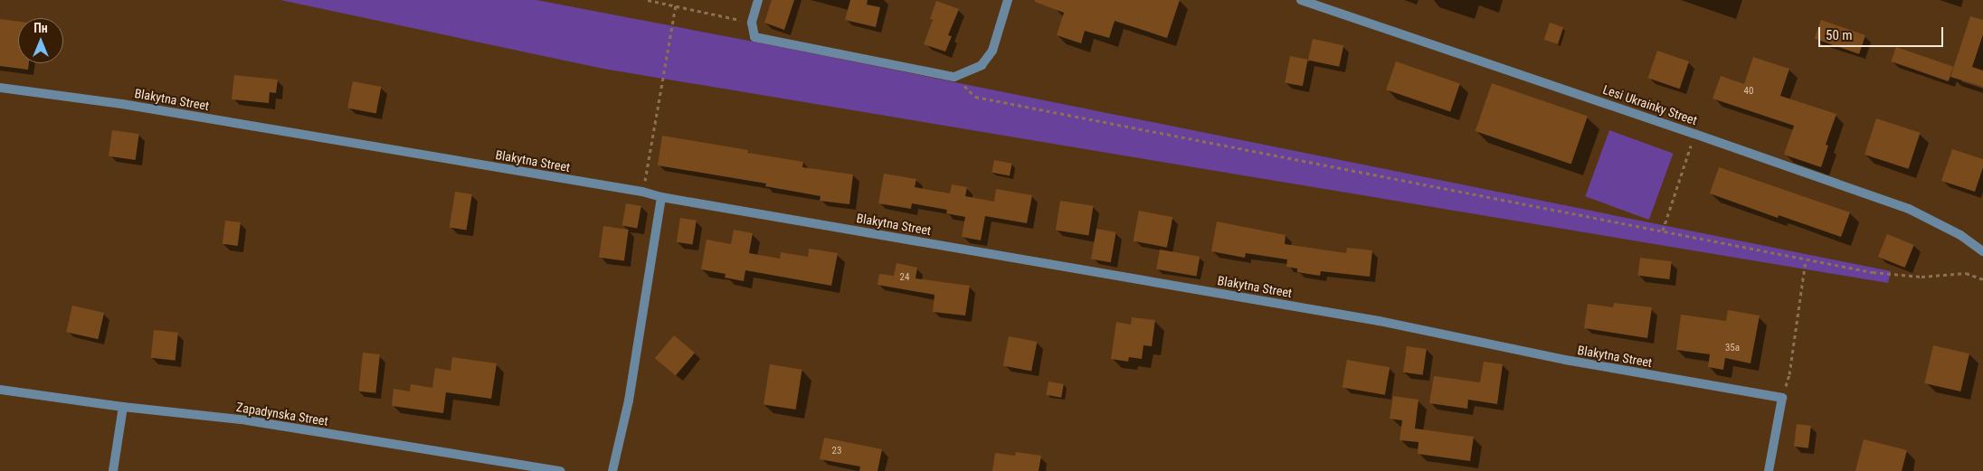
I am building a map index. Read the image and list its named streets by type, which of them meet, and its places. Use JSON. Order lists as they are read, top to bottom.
{
  "streets": {
    "street": ["Blakytna Street", "Lesi Ukrainky Street", "Zapadynska Street"]
  },
  "house_numbers": [
    "40",
    "24",
    "35а",
    "23"
  ],
  "scale_bar": "50 m",
  "north": "top"
}
